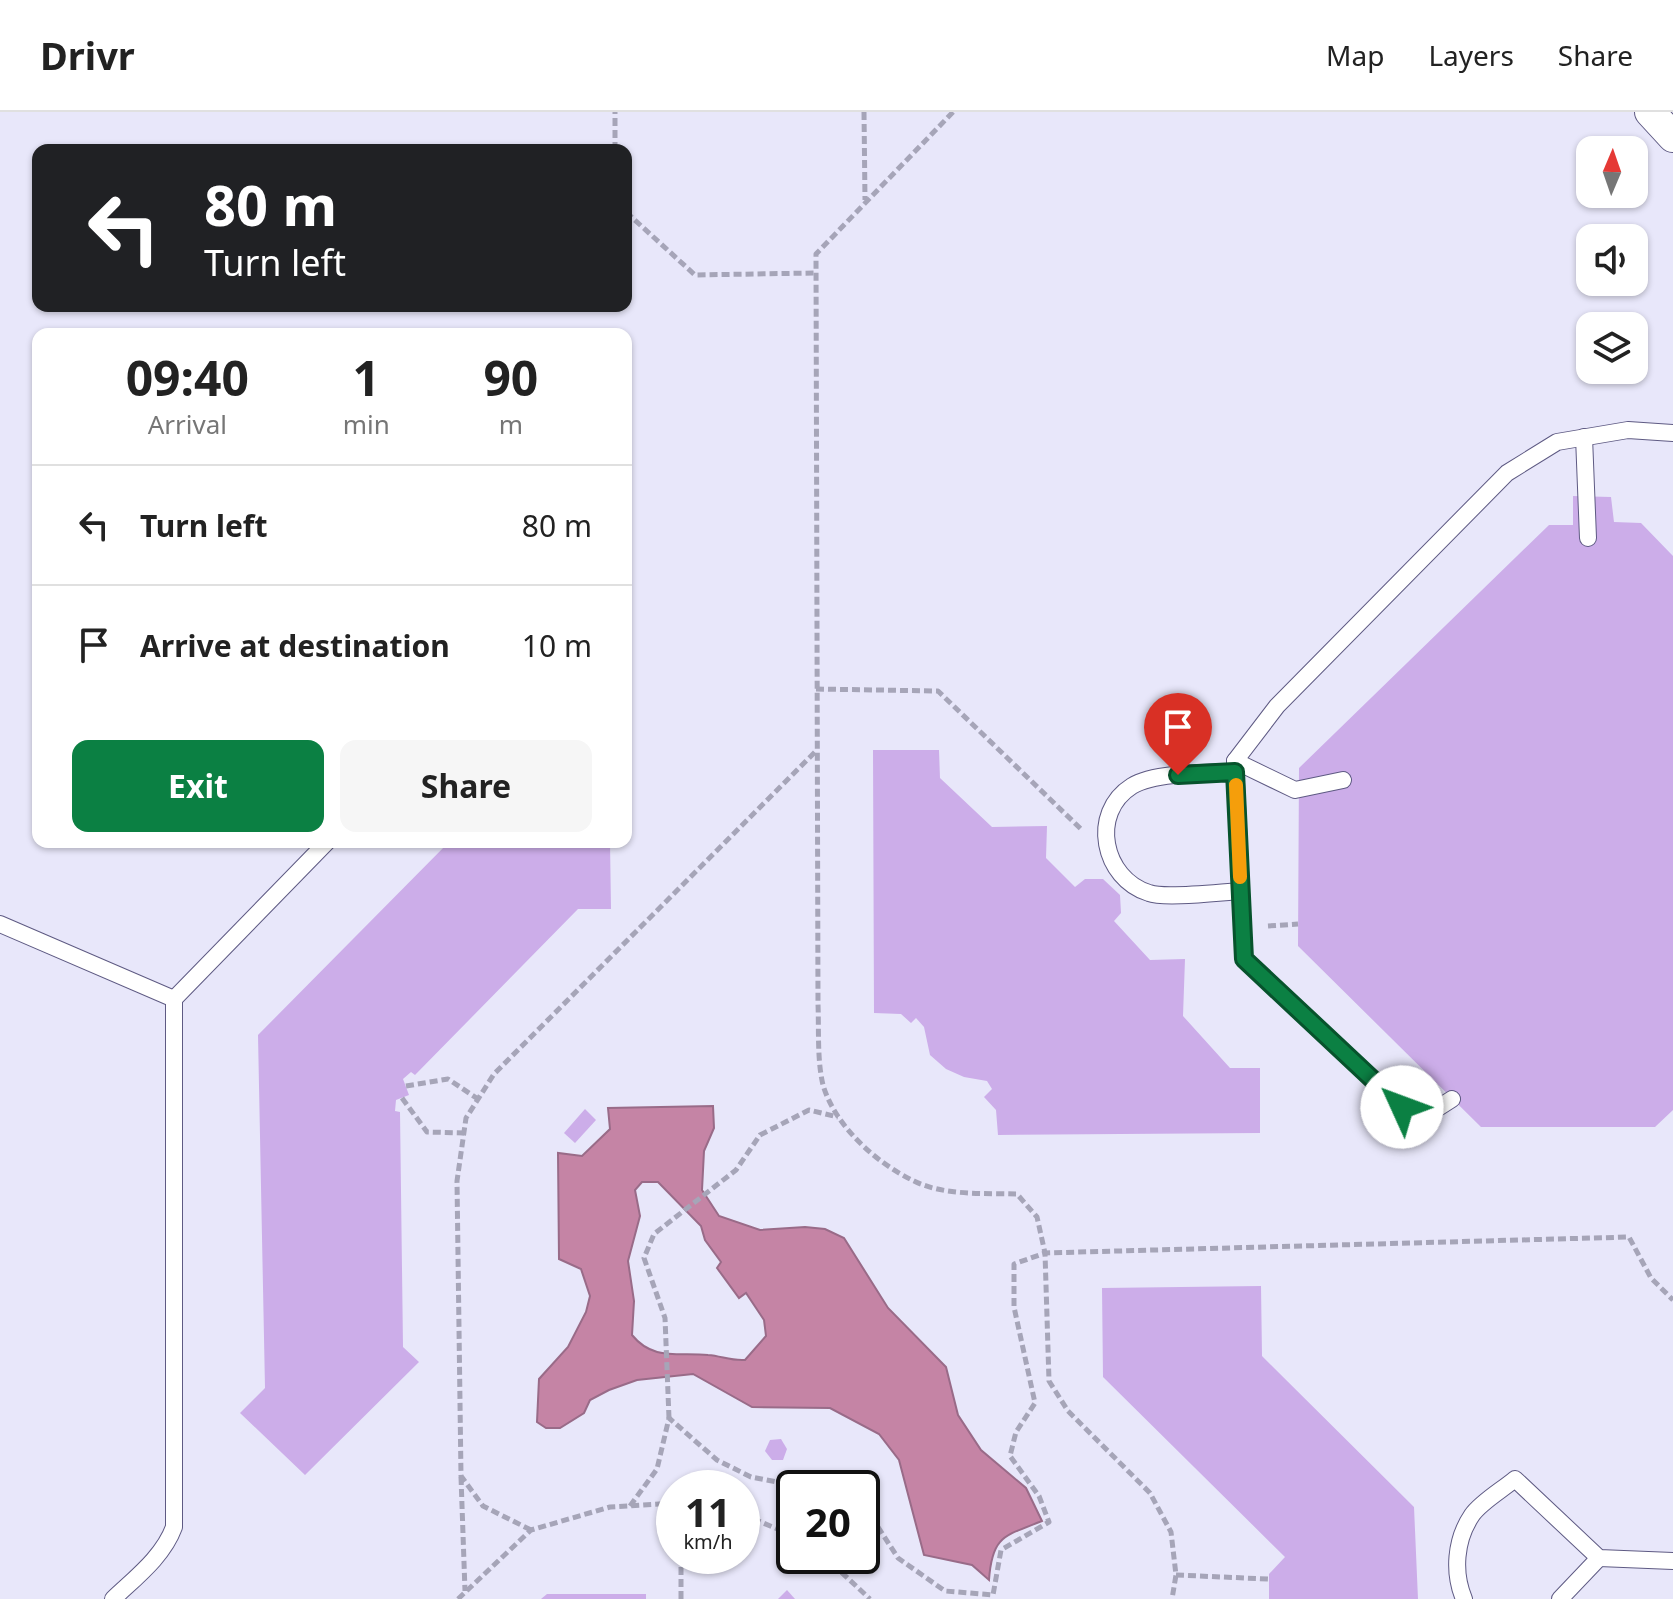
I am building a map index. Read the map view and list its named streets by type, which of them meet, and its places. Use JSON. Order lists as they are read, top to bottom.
{
  "north": "top",
  "page": {
    "header": "Drivr",
    "nav": ["Map", "Layers", "Share"],
    "turn": ["80 m", "Turn left"],
    "eta": [
      "09:40",
      "Arrival",
      "1",
      "min",
      "90",
      "m"
    ],
    "list": [
      {
        "name": "Turn left",
        "value": "80 m"
      },
      {
        "name": "Arrive at destination",
        "value": "10 m"
      }
    ],
    "buttons": ["Exit", "Share"],
    "speed": "11 km/h",
    "limit": "20"
  }
}
